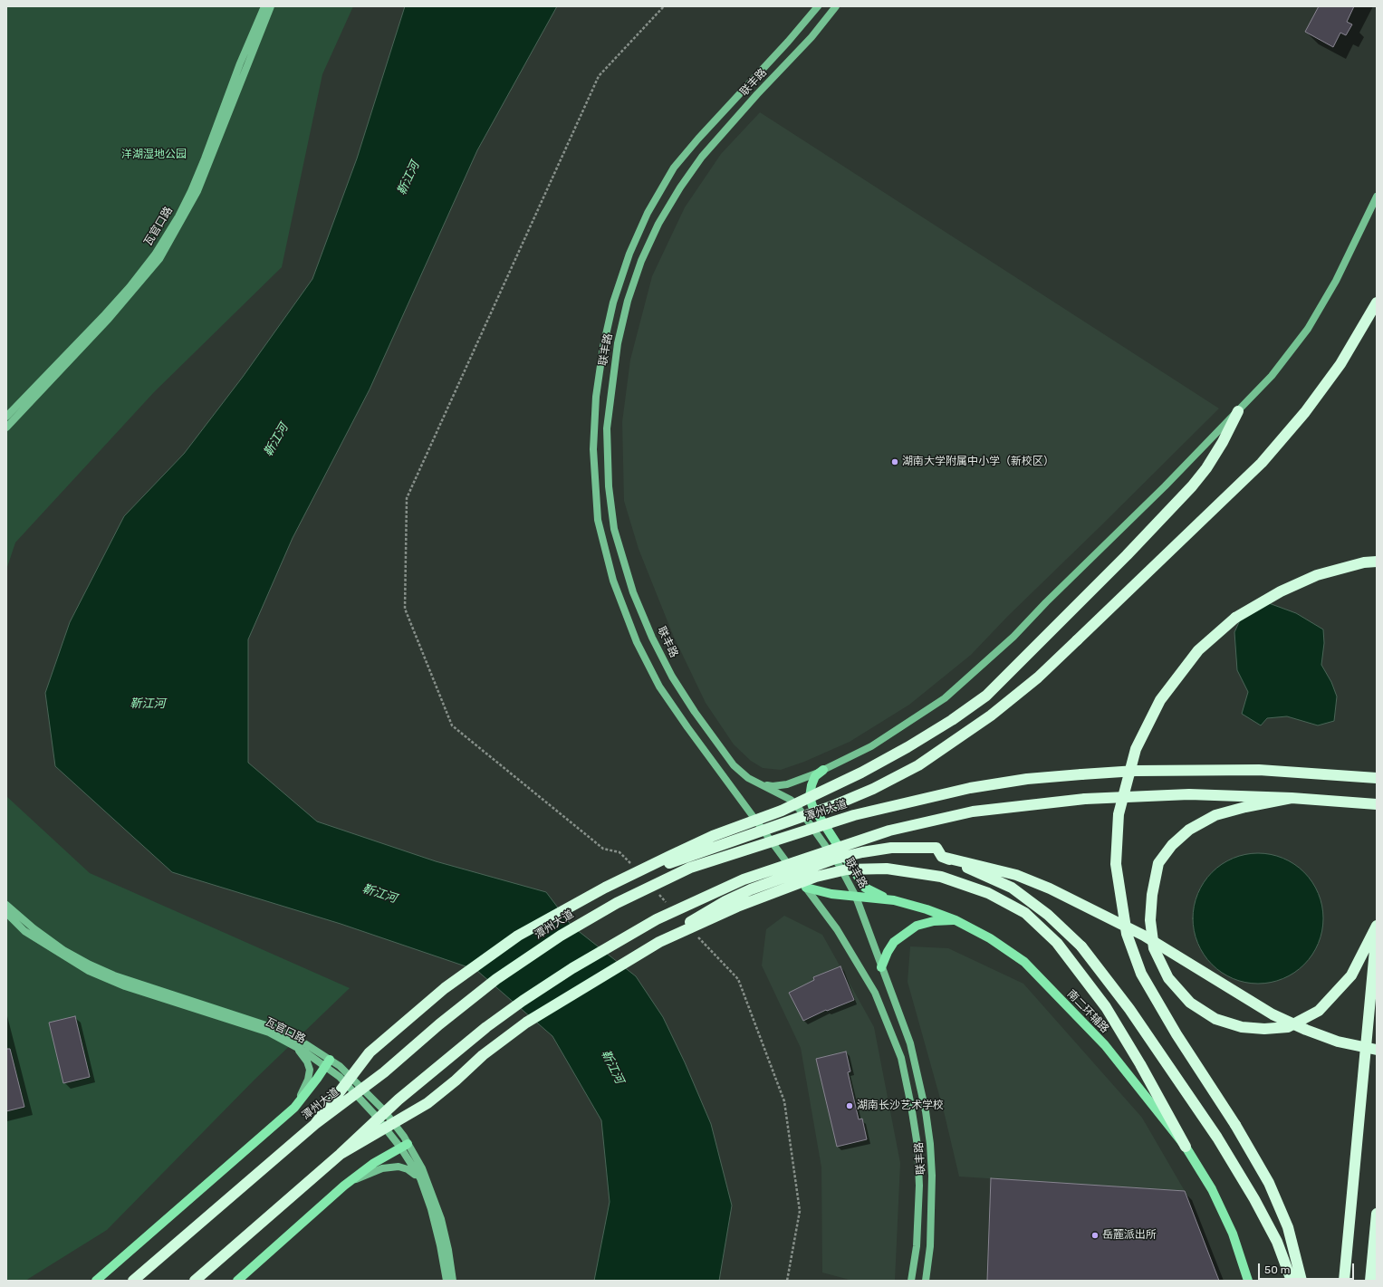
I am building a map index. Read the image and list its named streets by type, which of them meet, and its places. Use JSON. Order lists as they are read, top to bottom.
{
  "streets": {
    "highway": ["潭州大道"],
    "main road": ["联丰路", "瓦官口路", "南二环辅路"]
  },
  "crossings": [
    ["联丰路", "南二环辅路"],
    ["瓦官口路", "潭州大道"]
  ],
  "water": ["靳江河"],
  "parks": ["洋湖湿地公园"],
  "places": ["湖南大学附属中小学（新校区）", "湖南长沙艺术学校", "岳麓派出所"],
  "scale_bar": "50 m"
}
